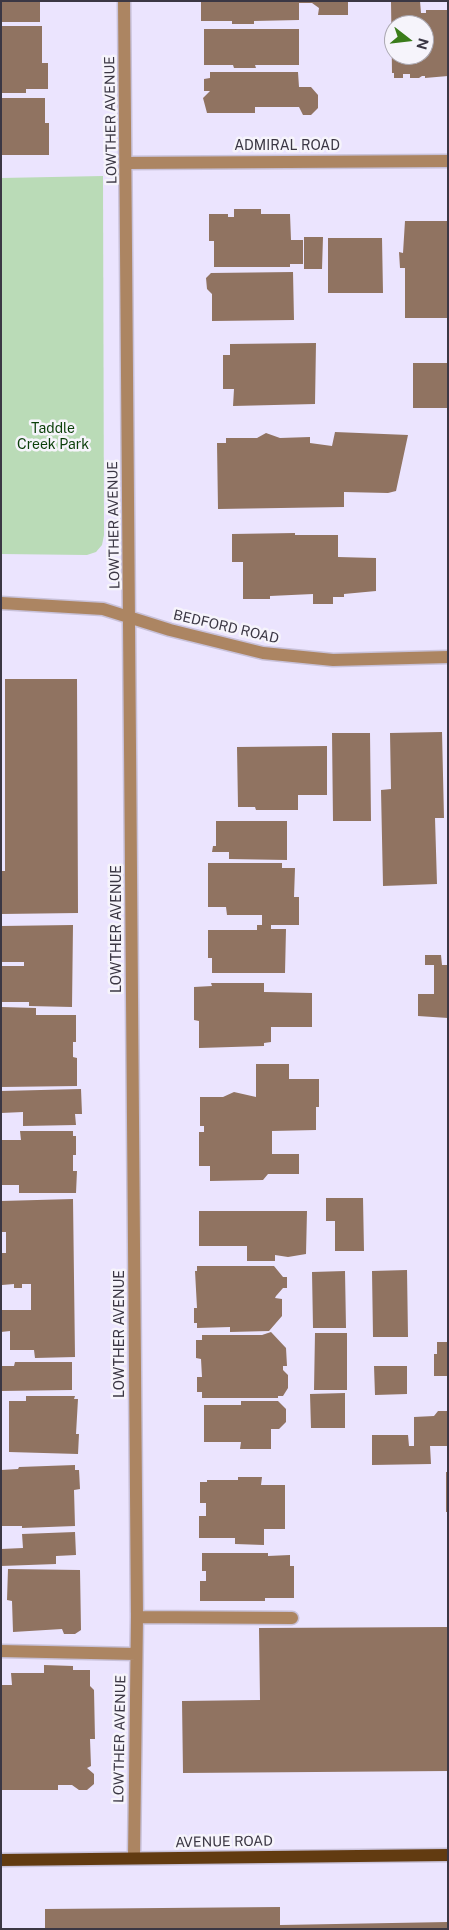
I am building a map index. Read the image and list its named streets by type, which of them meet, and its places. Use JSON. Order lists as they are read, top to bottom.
{
  "streets": {
    "main road": ["AVENUE ROAD"],
    "street": ["LOWTHER AVENUE", "ADMIRAL ROAD", "BEDFORD ROAD"]
  },
  "crossings": [
    ["LOWTHER AVENUE", "ADMIRAL ROAD"],
    ["LOWTHER AVENUE", "BEDFORD ROAD"],
    ["LOWTHER AVENUE", "AVENUE ROAD"]
  ],
  "parks": ["Taddle Creek Park"],
  "north": "right"
}
